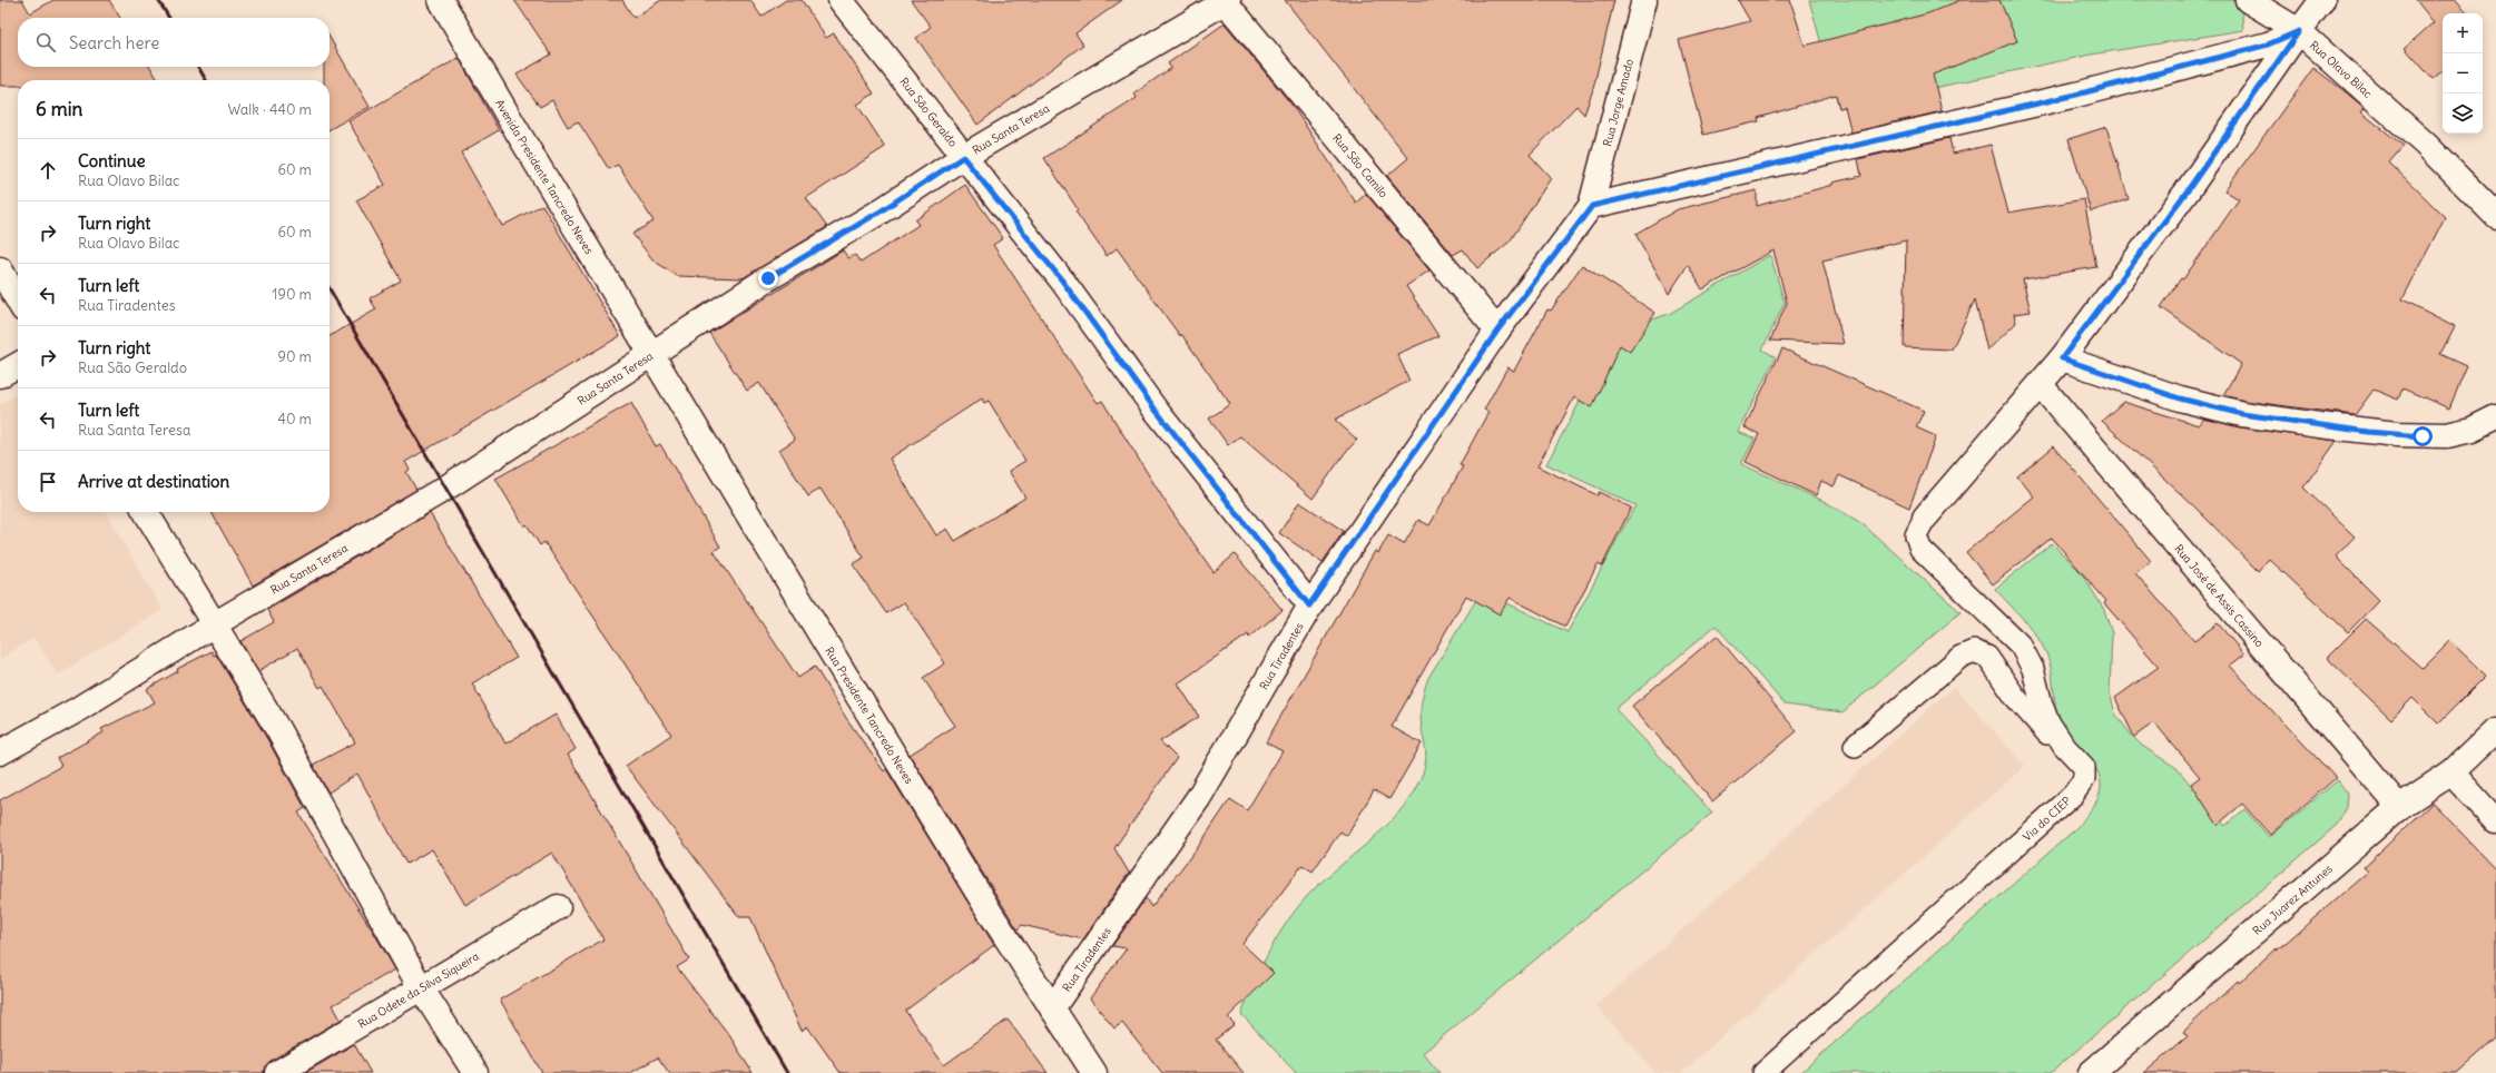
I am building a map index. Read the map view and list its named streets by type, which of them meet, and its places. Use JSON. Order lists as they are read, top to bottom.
{
  "streets": {
    "street": [
      "Rua Olavo Bilac",
      "Rua Jorge Amado",
      "Rua São Geraldo",
      "Rua Santa Teresa",
      "Rua São Camilo",
      "Avenida Presidente Tancredo Neves",
      "Rua José de Assis Cassino",
      "Rua Tiradentes",
      "Rua Presidente Tancredo Neves",
      "Rua Juarez Antunes",
      "Rua Odete da Silva Siqueira"
    ],
    "lane": ["Via do CIEP"]
  },
  "crossings": [
    ["Rua Olavo Bilac", "Rua José de Assis Cassino"],
    ["Rua Jorge Amado", "Rua Tiradentes"],
    ["Rua São Geraldo", "Rua Santa Teresa"],
    ["Rua São Geraldo", "Rua Tiradentes"],
    ["Rua Santa Teresa", "Rua São Camilo"],
    ["Rua Santa Teresa", "Avenida Presidente Tancredo Neves"],
    ["Rua Santa Teresa", "Rua Presidente Tancredo Neves"],
    ["Rua São Camilo", "Rua Tiradentes"],
    ["Avenida Presidente Tancredo Neves", "Rua Presidente Tancredo Neves"],
    ["Rua José de Assis Cassino", "Rua Juarez Antunes"],
    ["Rua Tiradentes", "Rua Presidente Tancredo Neves"]
  ],
  "page": {
    "map_buttons": ["+", "−"],
    "search": "Search here",
    "heading": ["6 min", "Walk · 440 m"],
    "list": [
      ["Continue", "Rua Olavo Bilac", "60 m"],
      ["Turn right", "Rua Olavo Bilac", "60 m"],
      ["Turn left", "Rua Tiradentes", "190 m"],
      ["Turn right", "Rua São Geraldo", "90 m"],
      ["Turn left", "Rua Santa Teresa", "40 m"],
      "Arrive at destination"
    ]
  }
}
